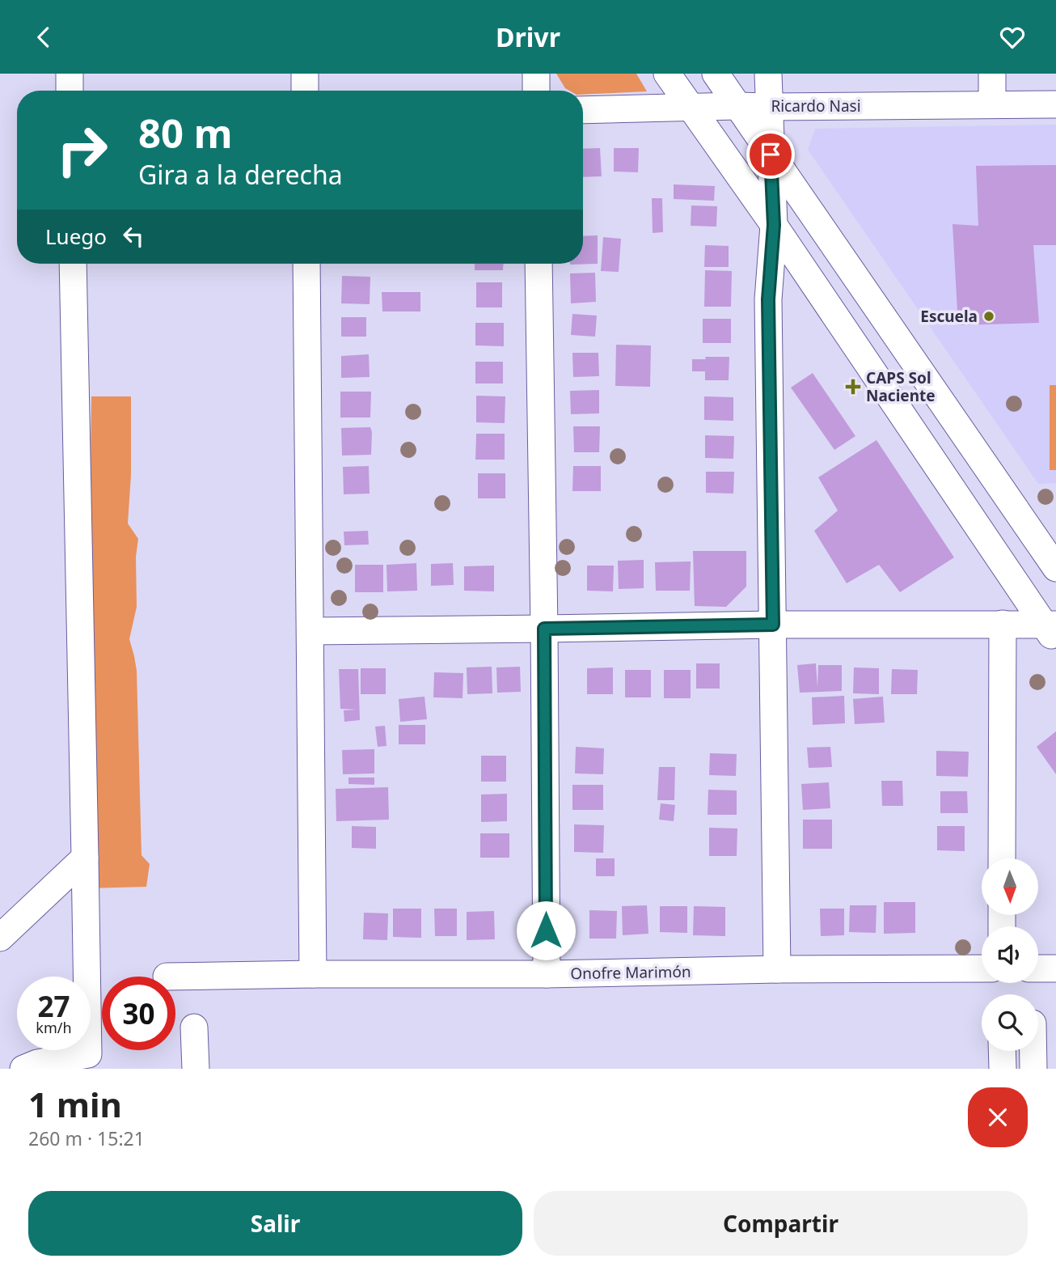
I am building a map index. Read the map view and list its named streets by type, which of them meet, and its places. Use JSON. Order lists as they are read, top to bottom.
{
  "streets": {
    "street": ["Ricardo Nasi", "Onofre Marimón"]
  },
  "places": {
    "other": ["Escuela"],
    "health": ["CAPS Sol Naciente"]
  },
  "north": "bottom",
  "page": {
    "header": "Drivr",
    "turn": ["80 m", "Gira a la derecha"],
    "then": "Luego",
    "speed": "27 km/h",
    "limit": "30",
    "heading": ["1 min", "260 m · 15:21"],
    "buttons": ["Salir", "Compartir"]
  }
}
